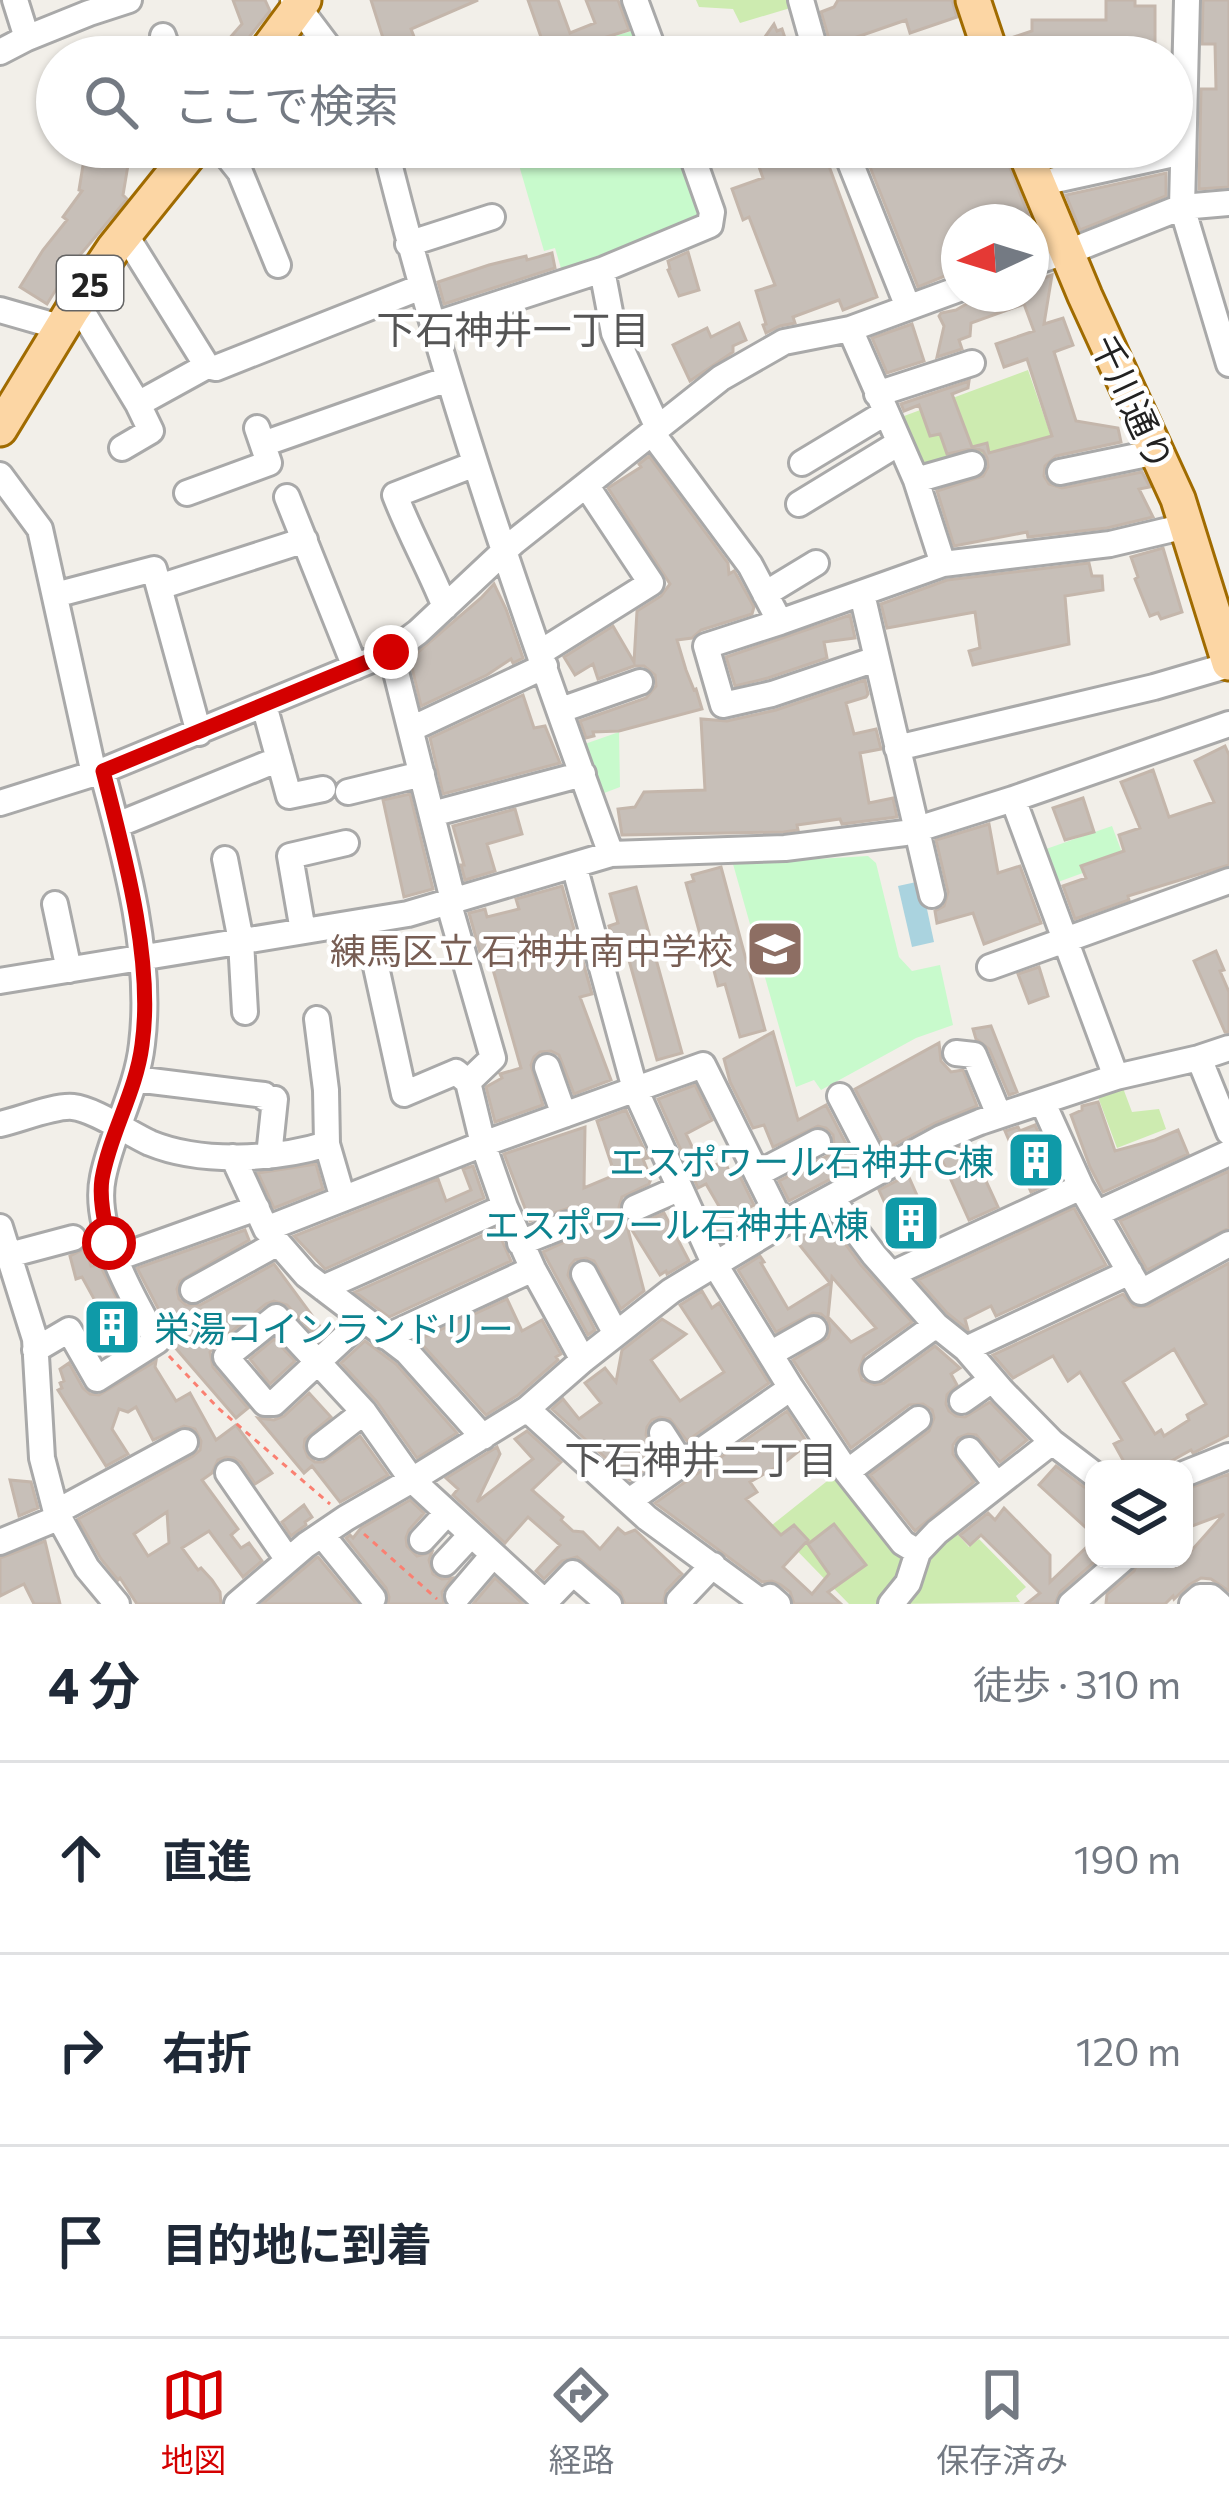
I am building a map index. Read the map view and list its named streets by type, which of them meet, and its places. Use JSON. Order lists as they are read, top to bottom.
{
  "streets": {
    "main road": ["25", "千川通り"]
  },
  "districts": ["下石神井一丁目", "下石神井二丁目"],
  "places": {
    "school or university": ["練馬区立 石神井南中学校"],
    "building": ["エスポワール石神井C棟", "エスポワール石神井A棟", "栄湯コインランドリー"]
  },
  "north": "left",
  "page": {
    "search": "ここで検索",
    "heading": ["4 分", "徒歩 · 310 m"],
    "list": [
      ["直進", "190 m"],
      ["右折", "120 m"],
      "目的地に到着"
    ],
    "nav": ["地図", "経路", "保存済み"]
  }
}
